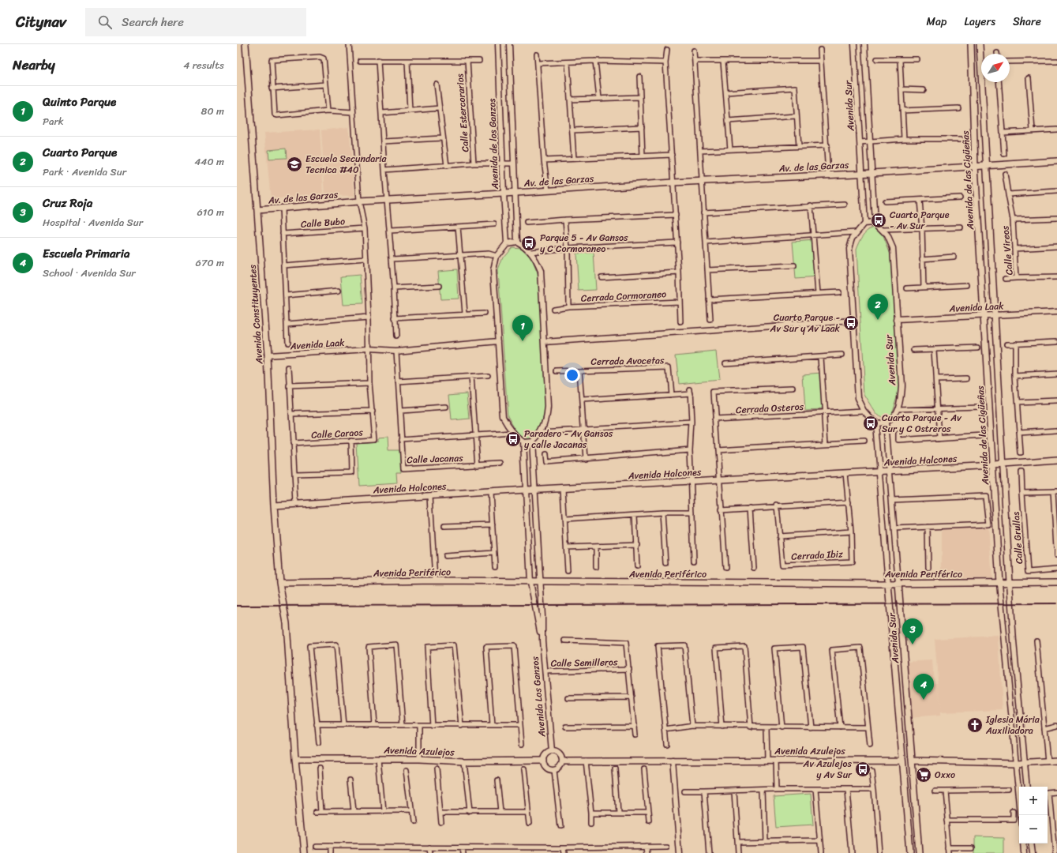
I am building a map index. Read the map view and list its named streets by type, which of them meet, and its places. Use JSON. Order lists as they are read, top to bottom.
{
  "streets": {
    "main road": [
      "Avenida Sur",
      "Av. de las Garzas",
      "Avenida de las Cigüeñas",
      "Avenida Constituyentes",
      "Avenida Halcones",
      "Avenida Periférico",
      "Avenida Azulejos"
    ],
    "street": [
      "Calle Estercorarios",
      "Avenida de los Ganzos",
      "Calle Bubo",
      "Calle Vireos",
      "Cerrada Cormoraneo",
      "Avenida Laak",
      "Cerrada Avocetas",
      "Cerrada Osteros",
      "Calle Caraos",
      "Calle Jacanas",
      "Calle Grullas",
      "Cerrada Ibiz",
      "Calle Semilleros",
      "Avenida Los Ganzos"
    ]
  },
  "crossings": [
    ["Avenida Sur", "Av. de las Garzas"],
    ["Avenida Sur", "Avenida Laak"],
    ["Avenida Sur", "Avenida Halcones"],
    ["Avenida Sur", "Avenida Periférico"],
    ["Avenida Sur", "Avenida Azulejos"],
    ["Calle Estercorarios", "Avenida de los Ganzos"],
    ["Avenida de los Ganzos", "Av. de las Garzas"],
    ["Av. de las Garzas", "Cerrada Cormoraneo"],
    ["Av. de las Garzas", "Avenida Constituyentes"],
    ["Avenida de las Cigüeñas", "Avenida Laak"],
    ["Avenida de las Cigüeñas", "Avenida Halcones"],
    ["Avenida de las Cigüeñas", "Avenida Periférico"],
    ["Avenida de las Cigüeñas", "Avenida Azulejos"],
    ["Avenida Laak", "Avenida Constituyentes"],
    ["Avenida Laak", "Calle Caraos"],
    ["Avenida Laak", "Calle Jacanas"],
    ["Avenida Constituyentes", "Avenida Halcones"],
    ["Avenida Constituyentes", "Avenida Periférico"],
    ["Avenida Constituyentes", "Avenida Azulejos"],
    ["Cerrada Osteros", "Avenida Halcones"],
    ["Avenida Halcones", "Cerrada Ibiz"],
    ["Calle Semilleros", "Avenida Los Ganzos"],
    ["Avenida Los Ganzos", "Avenida Azulejos"]
  ],
  "places": {
    "school or university": ["Escuela Secundaria Tecnica #40"],
    "bus stop": [
      "Cuarto Parque - Av Sur",
      "Parque 5 - Av Gansos y C Cormoraneo",
      "Cuarto Parque - Av Sur y Av Laak",
      "Cuarto Parque - Av Sur y C Ostreros",
      "Paradero - Av Gansos y calle Jacanas",
      "Av Azulejos y Av Sur"
    ],
    "church": ["Iglesia Mária Auxiliadora"],
    "supermarket": ["Oxxo"]
  },
  "north": "top right",
  "page": {
    "header": "Citynav",
    "search": "Search here",
    "nav": ["Map", "Layers", "Share"],
    "heading": ["Nearby", "4 results"],
    "list": [
      {
        "mark": "1",
        "name": "Quinto Parque",
        "note": "Park",
        "value": "80 m"
      },
      {
        "mark": "2",
        "name": "Cuarto Parque",
        "note": "Park · Avenida Sur",
        "value": "440 m"
      },
      {
        "mark": "3",
        "name": "Cruz Roja",
        "note": "Hospital · Avenida Sur",
        "value": "610 m"
      },
      {
        "mark": "4",
        "name": "Escuela Primaria",
        "note": "School · Avenida Sur",
        "value": "670 m"
      }
    ],
    "pins": [
      "2",
      "1",
      "3",
      "4"
    ],
    "map_buttons": ["+", "−"]
  }
}
